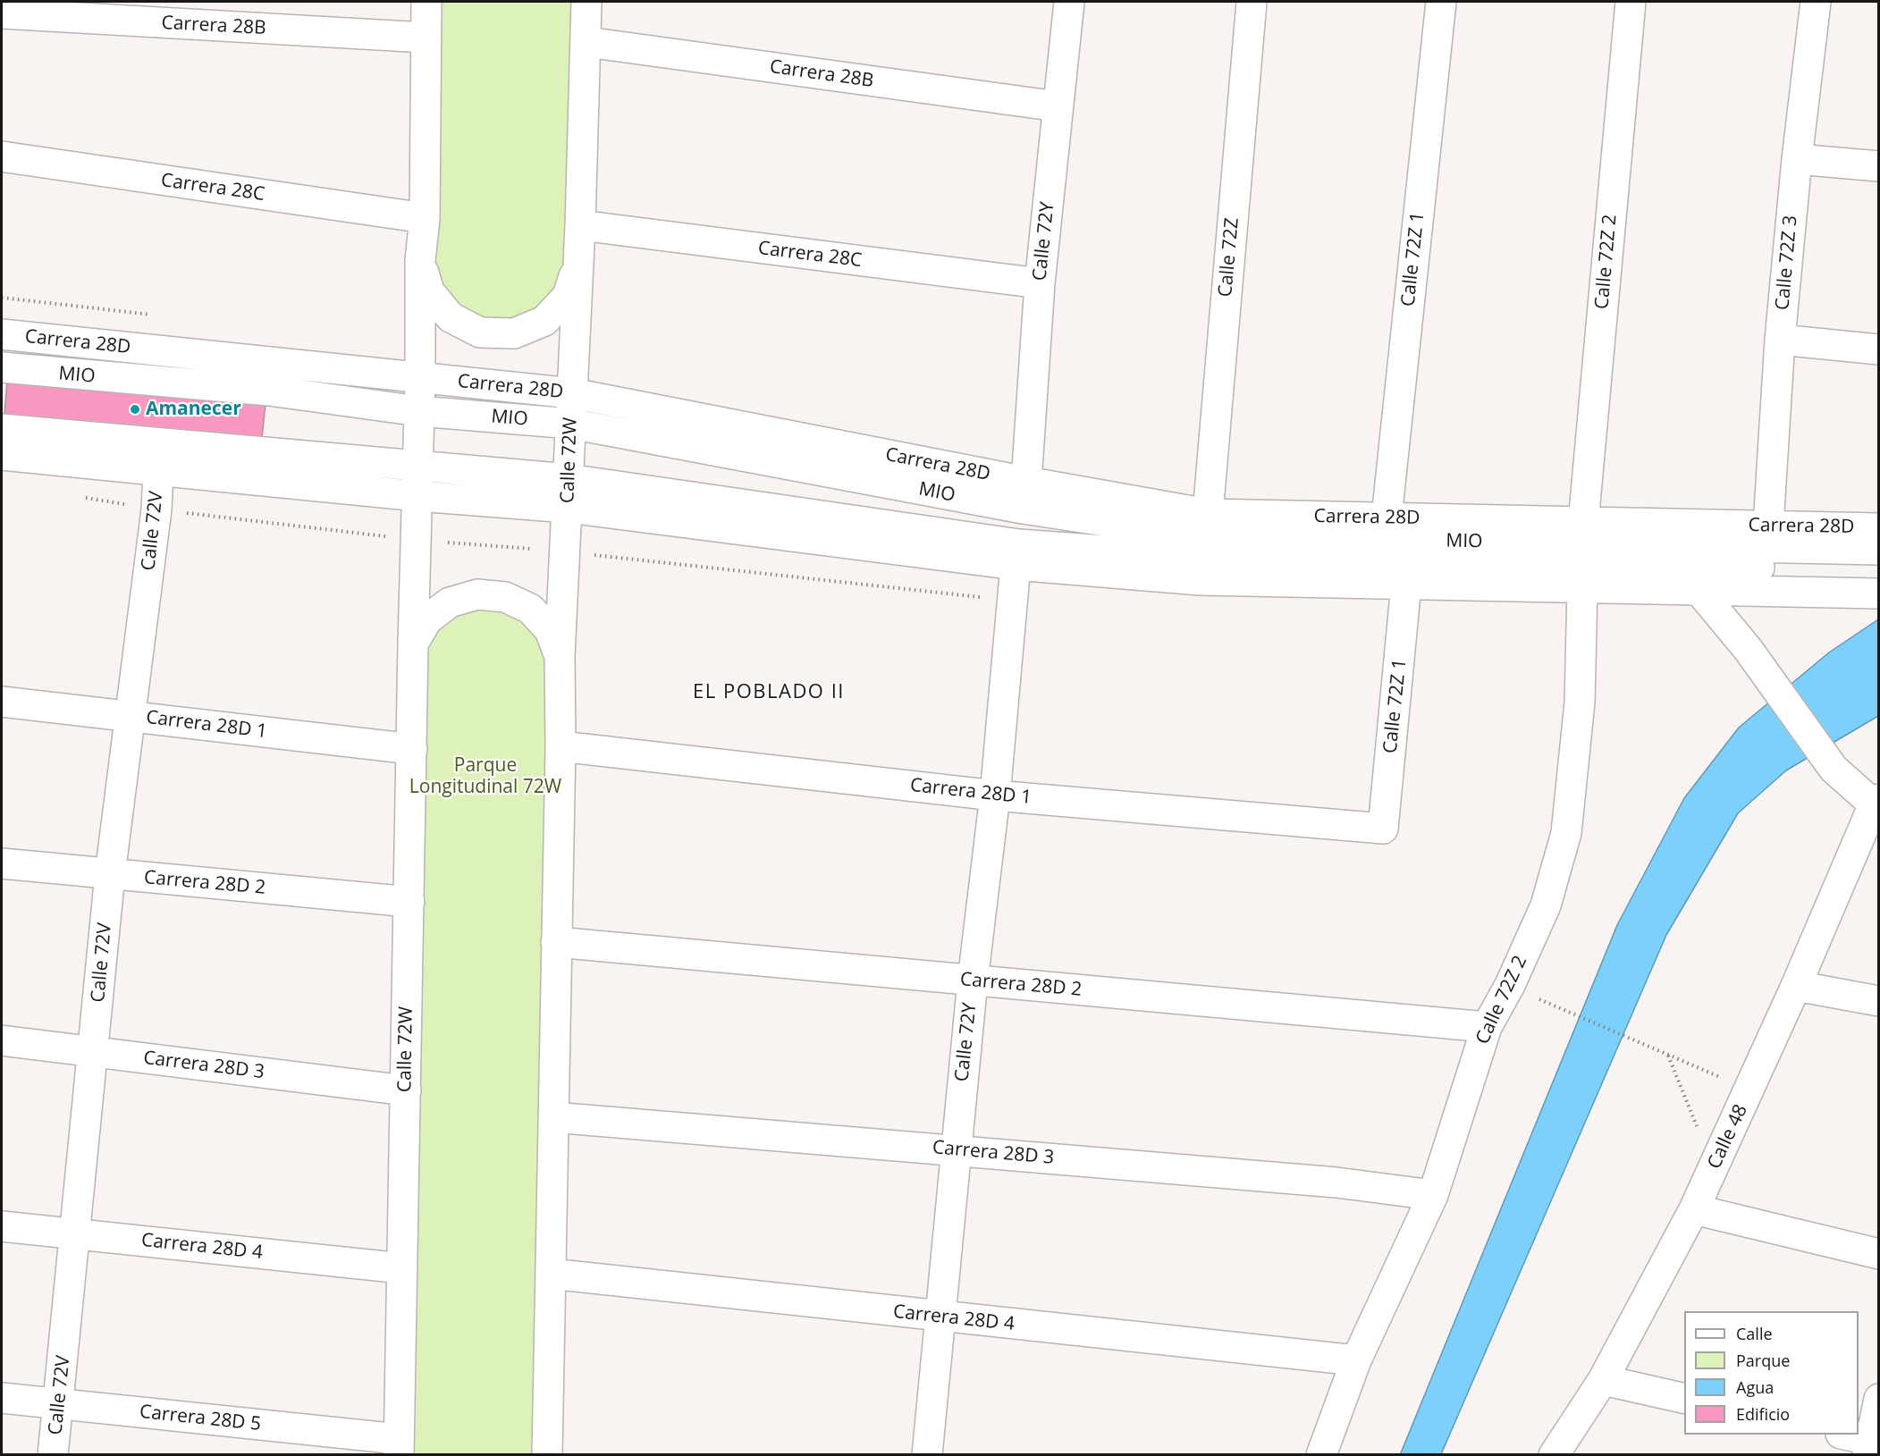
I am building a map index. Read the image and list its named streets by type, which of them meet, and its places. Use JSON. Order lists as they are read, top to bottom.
{
  "streets": {
    "street": [
      "Carrera 28B",
      "Carrera 28C",
      "Calle 72Y",
      "Calle 72Z",
      "Calle 72Z 1",
      "Calle 72Z 2",
      "Calle 72Z 3",
      "Carrera 28D",
      "MIO",
      "Calle 72W",
      "Calle 72V",
      "Carrera 28D 1",
      "Carrera 28D 2",
      "Carrera 28D 3",
      "Calle 48",
      "Carrera 28D 4",
      "Carrera 28D 5"
    ]
  },
  "crossings": [
    ["Carrera 28B", "Calle 72Y"],
    ["Carrera 28B", "Calle 72W"],
    ["Carrera 28C", "Calle 72Y"],
    ["Carrera 28C", "Calle 72W"],
    ["Calle 72Y", "Carrera 28D"],
    ["Calle 72Y", "Carrera 28D 1"],
    ["Calle 72Y", "Carrera 28D 2"],
    ["Calle 72Y", "Carrera 28D 3"],
    ["Calle 72Y", "Carrera 28D 4"],
    ["Calle 72Z", "Carrera 28D"],
    ["Calle 72Z 1", "Carrera 28D"],
    ["Calle 72Z 1", "Carrera 28D 1"],
    ["Calle 72Z 2", "Carrera 28D"],
    ["Calle 72Z 2", "Carrera 28D 2"],
    ["Calle 72Z 2", "Carrera 28D 3"],
    ["Calle 72Z 2", "Carrera 28D 4"],
    ["Calle 72Z 3", "Carrera 28D"],
    ["Carrera 28D", "MIO"],
    ["Carrera 28D", "Calle 72W"],
    ["MIO", "Calle 72W"],
    ["Calle 72W", "Carrera 28D 1"],
    ["Calle 72W", "Carrera 28D 2"],
    ["Calle 72W", "Carrera 28D 3"],
    ["Calle 72W", "Carrera 28D 4"],
    ["Calle 72W", "Carrera 28D 5"],
    ["Calle 72V", "Carrera 28D 1"],
    ["Calle 72V", "Carrera 28D 2"],
    ["Calle 72V", "Carrera 28D 3"],
    ["Calle 72V", "Carrera 28D 4"],
    ["Calle 72V", "Carrera 28D 5"]
  ],
  "districts": ["EL POBLADO II"],
  "parks": ["Parque Longitudinal 72W"],
  "places": ["Amanecer"],
  "legend": [
    "Calle",
    "Parque",
    "Agua",
    "Edificio"
  ]
}
